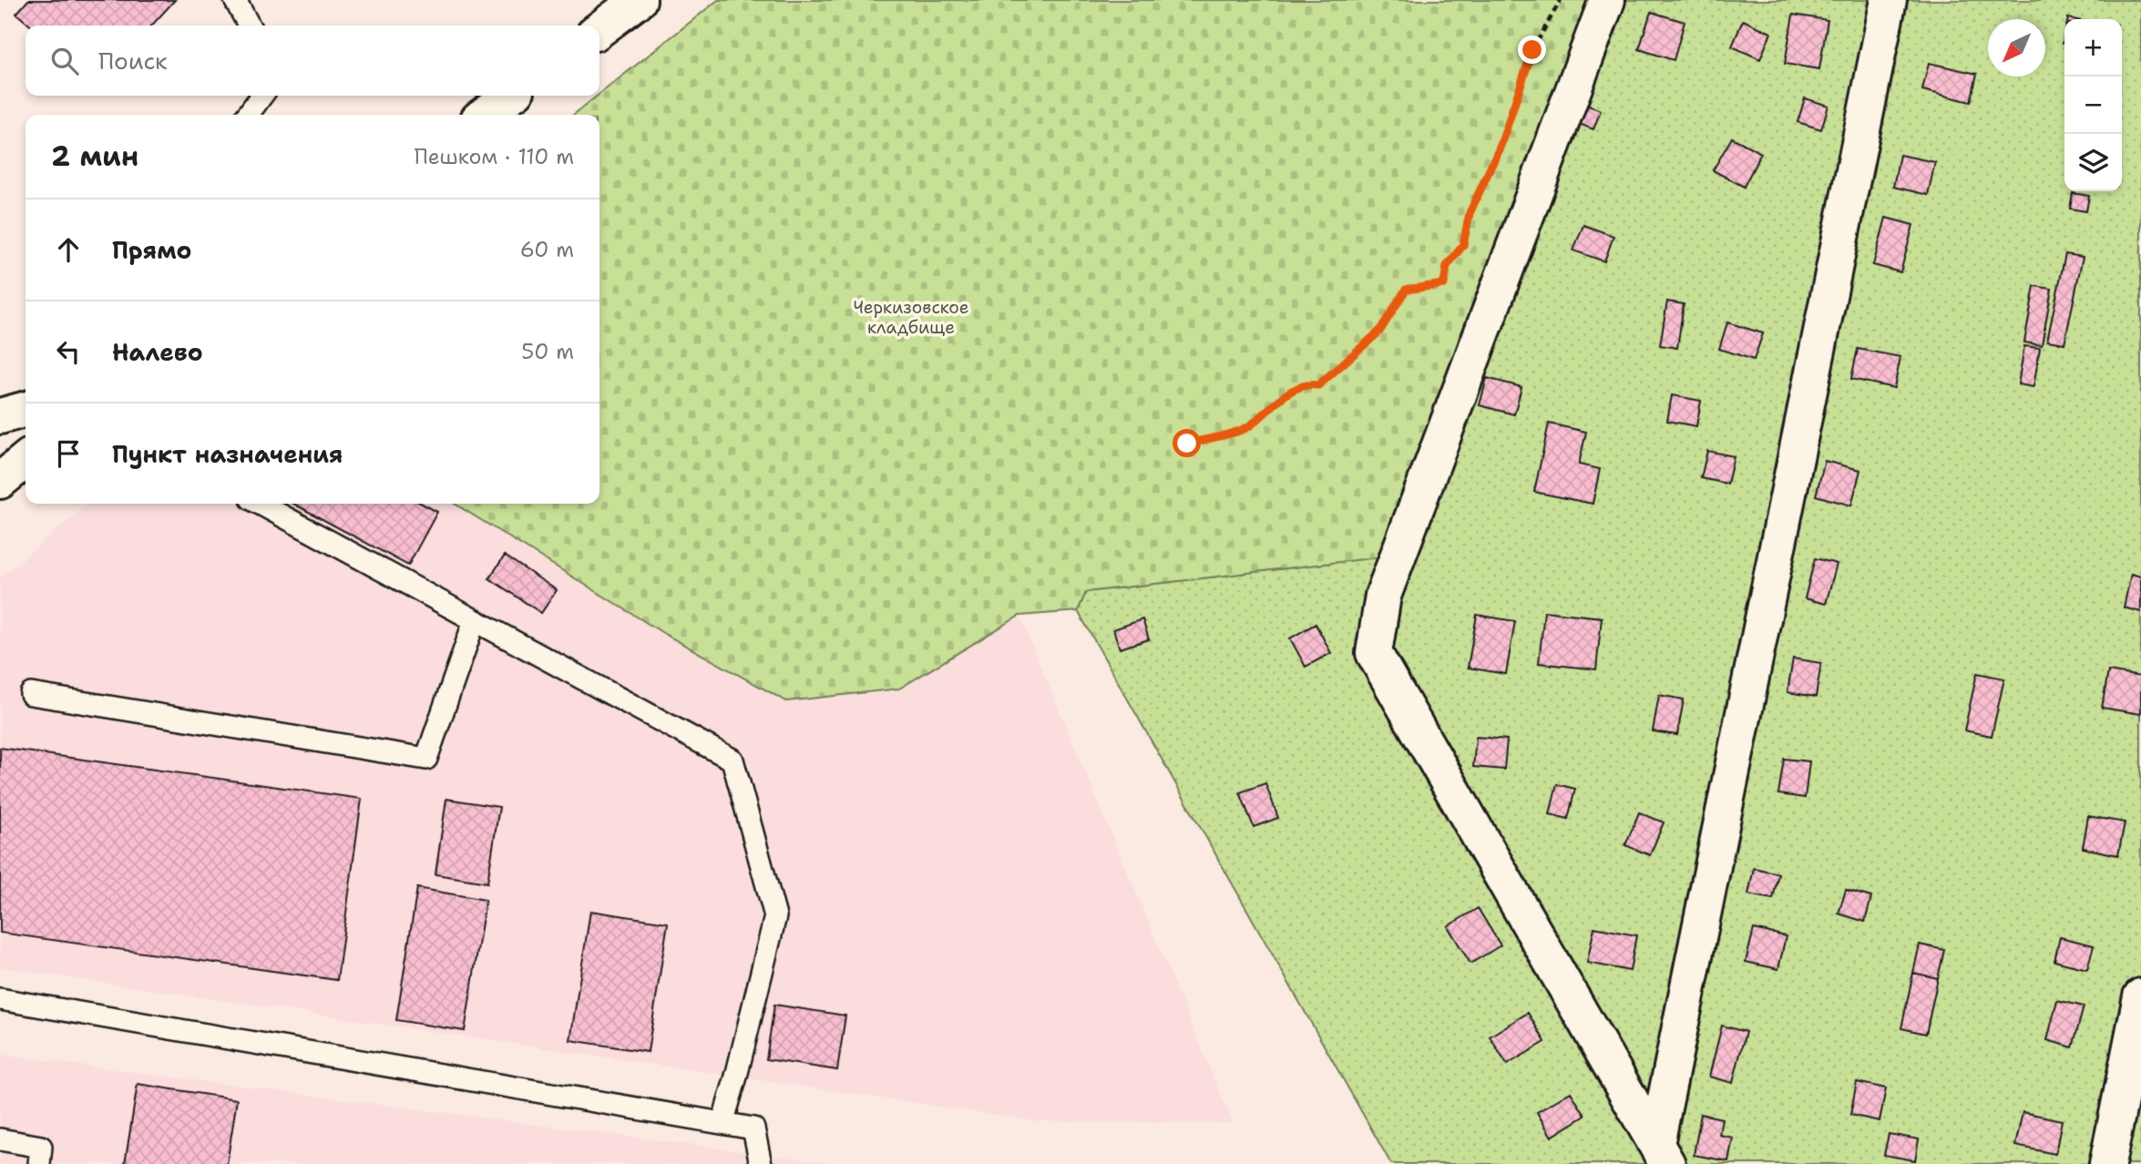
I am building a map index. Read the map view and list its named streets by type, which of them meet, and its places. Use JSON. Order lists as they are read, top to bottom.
{
  "parks": ["Черкизовское кладбище"],
  "north": "bottom left",
  "page": {
    "map_buttons": ["+", "−"],
    "search": "Поиск",
    "heading": ["2 мин", "Пешком · 110 m"],
    "list": [
      ["Прямо", "60 m"],
      ["Налево", "50 m"],
      "Пункт назначения"
    ]
  }
}
